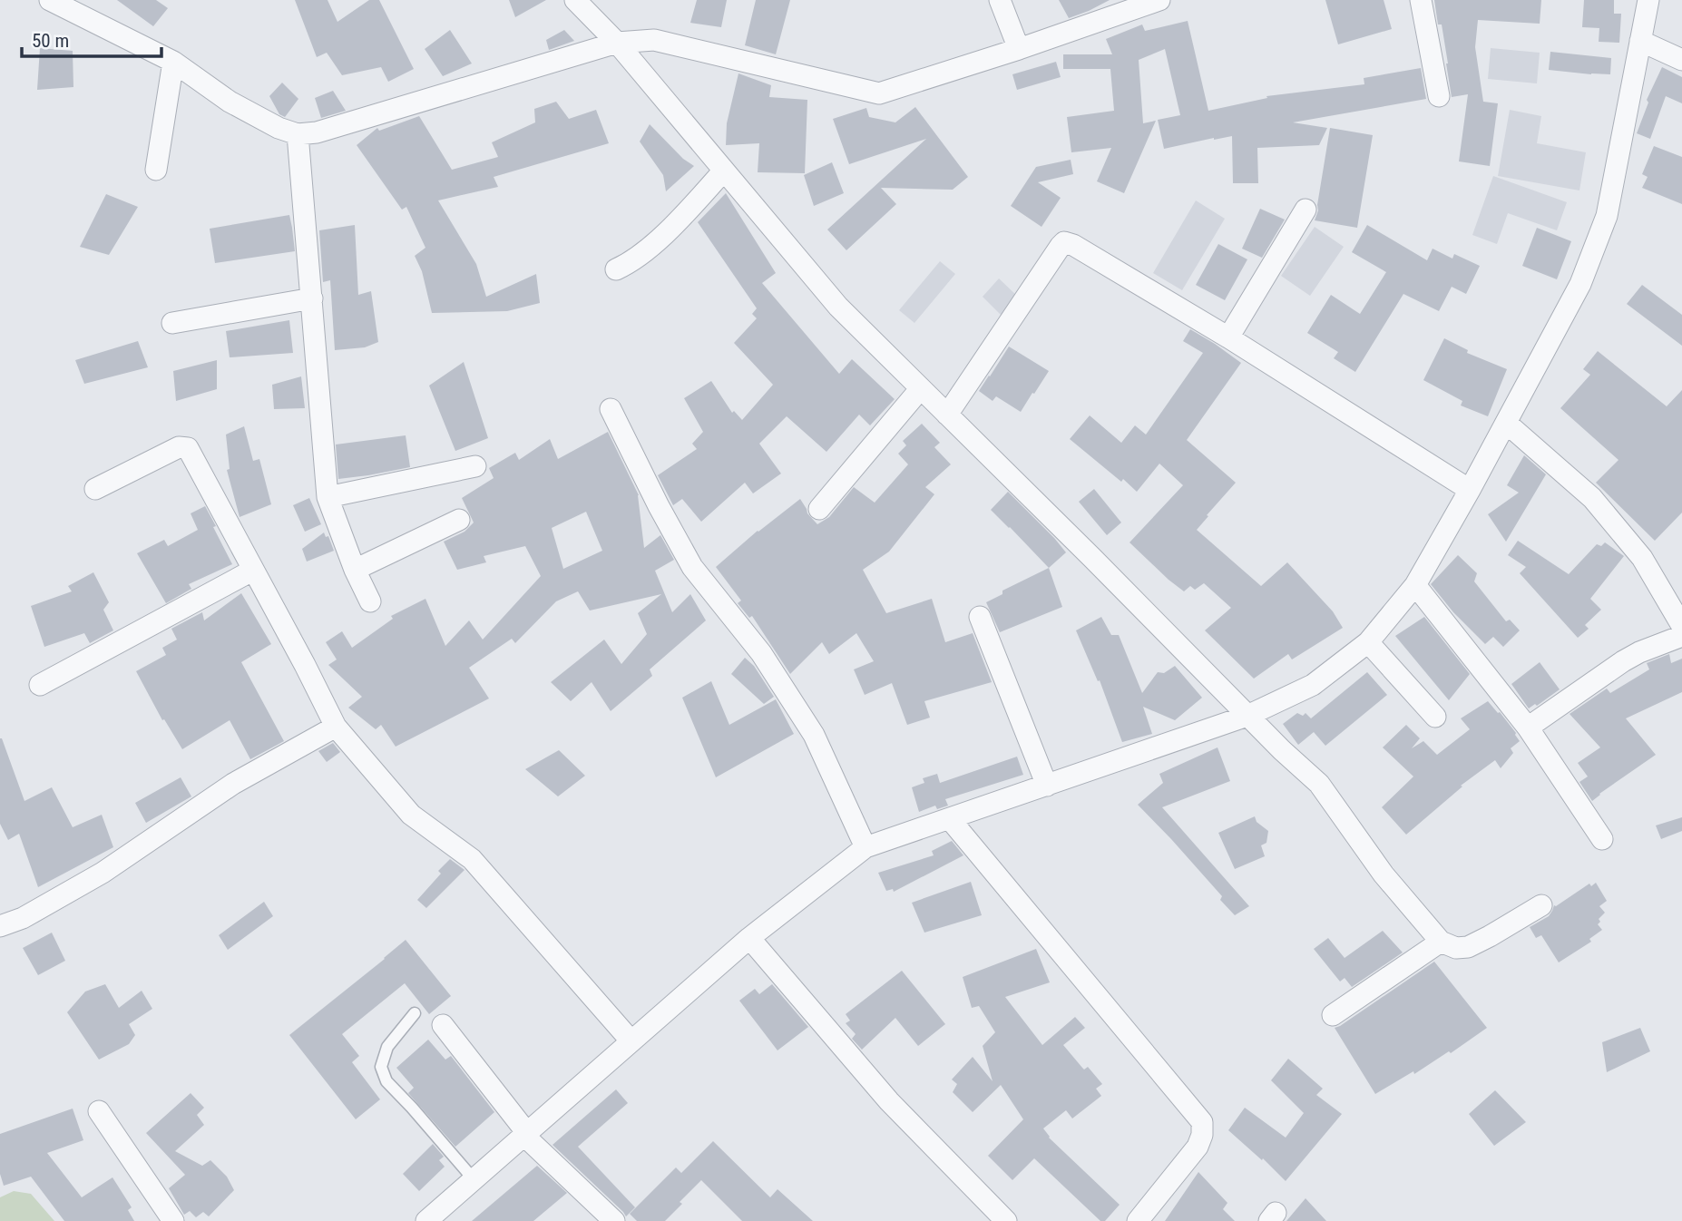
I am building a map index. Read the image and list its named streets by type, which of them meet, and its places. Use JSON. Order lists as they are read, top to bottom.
{
  "scale_bar": "50 m"
}
